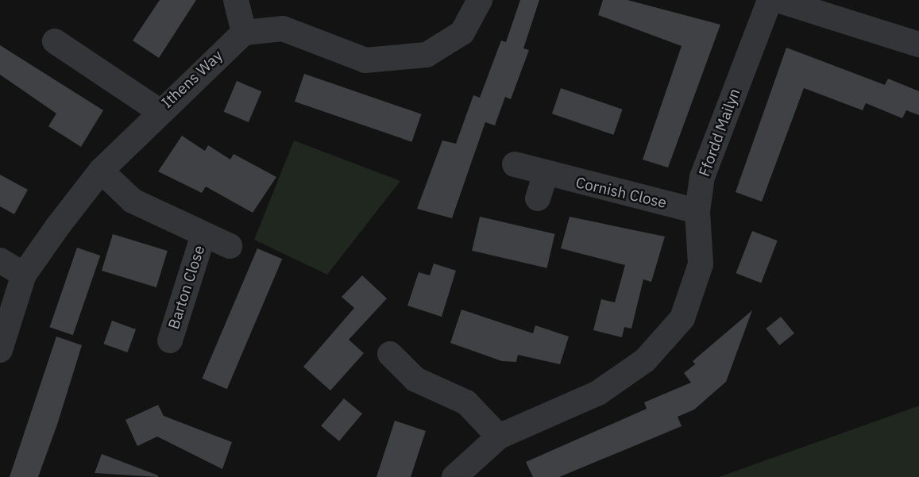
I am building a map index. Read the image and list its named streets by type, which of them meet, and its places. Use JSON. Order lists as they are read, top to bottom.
{
  "streets": {
    "street": [
      "Ithens Way",
      "Ffordd Mailyn",
      "Cornish Close",
      "Barton Close"
    ]
  },
  "crossings": [
    ["Ithens Way", "Barton Close"],
    ["Ffordd Mailyn", "Cornish Close"]
  ]
}
